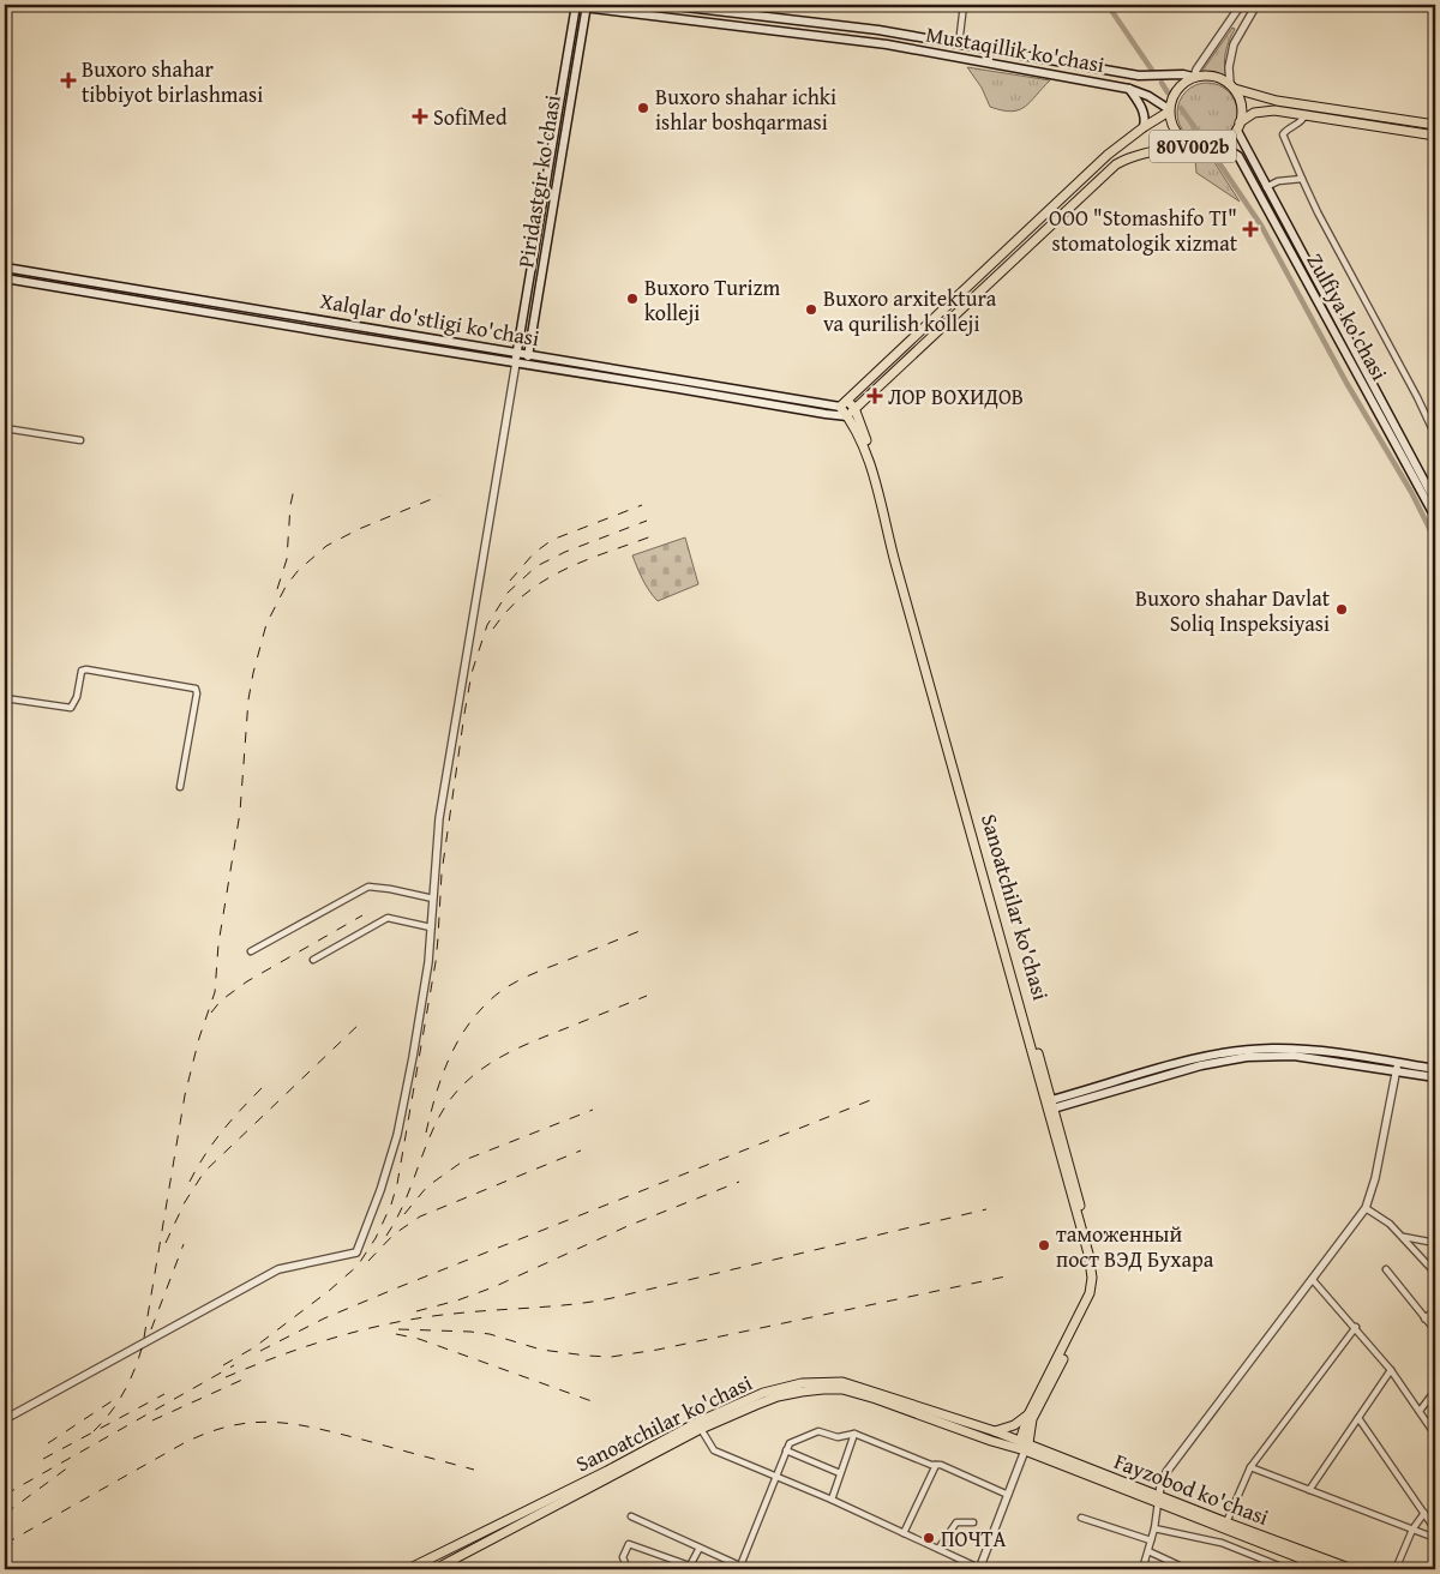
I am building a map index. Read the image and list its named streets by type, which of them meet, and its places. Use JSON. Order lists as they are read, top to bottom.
{
  "streets": {
    "main road": [
      "Mustaqillik ko'chasi",
      "80V002b",
      "Piridastgir ko'chasi",
      "Zulfiya ko'chasi",
      "Xalqlar do'stligi ko'chasi",
      "Sanoatchilar ko'chasi",
      "Fayzobod ko'chasi"
    ]
  },
  "crossings": [
    ["Mustaqillik ko'chasi", "80V002b"],
    ["Mustaqillik ko'chasi", "Piridastgir ko'chasi"],
    ["Mustaqillik ko'chasi", "Zulfiya ko'chasi"],
    ["80V002b", "Zulfiya ko'chasi"],
    ["Piridastgir ko'chasi", "Xalqlar do'stligi ko'chasi"],
    ["Xalqlar do'stligi ko'chasi", "Sanoatchilar ko'chasi"],
    ["Sanoatchilar ko'chasi", "Fayzobod ko'chasi"]
  ],
  "places": {
    "health": [
      "Buxoro shahar tibbiyot birlashmasi",
      "SofiMed",
      "OOO \"Stomashifo TI\" stomatologik xizmat",
      "ЛОР ВОХИДОВ"
    ],
    "other": [
      "Buxoro shahar ichki ishlar boshqarmasi",
      "Buxoro Turizm kolleji",
      "Buxoro arxitektura va qurilish kolleji",
      "Buxoro shahar Davlat Soliq Inspeksiyasi",
      "таможенный пост ВЭД Бухара",
      "ПОЧТА"
    ]
  }
}
